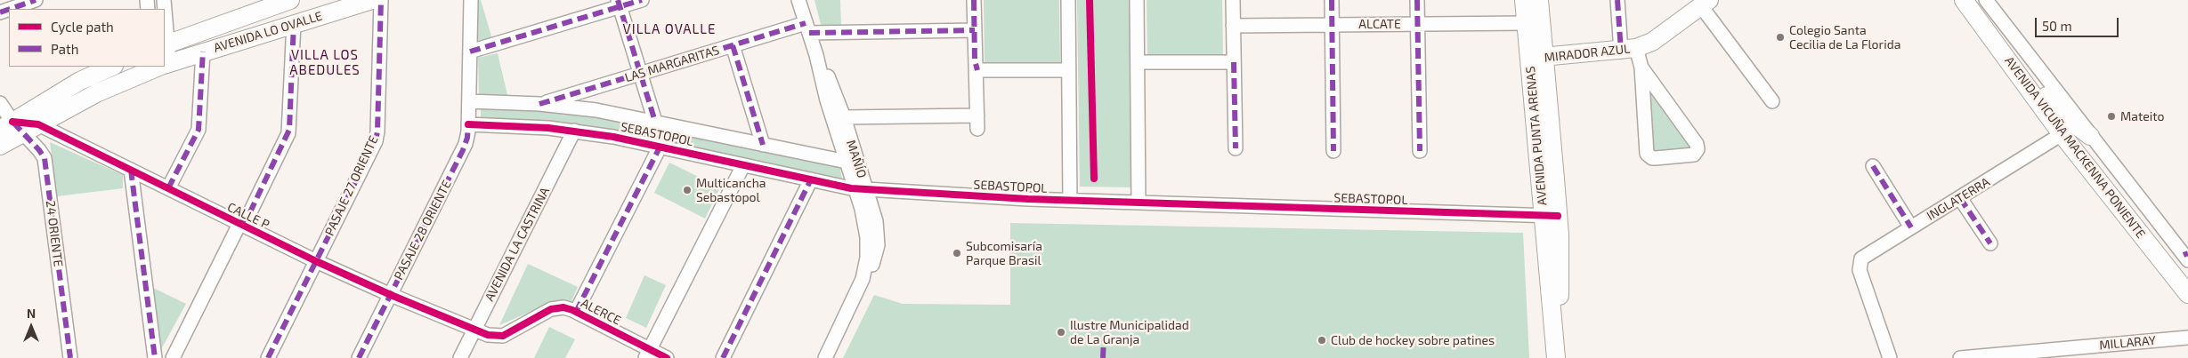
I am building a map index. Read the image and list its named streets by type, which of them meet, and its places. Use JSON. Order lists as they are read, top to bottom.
{
  "streets": {
    "main road": [
      "AVENIDA LO OVALLE",
      "MIRADOR AZUL",
      "AVENIDA PUNTA ARENAS",
      "AVENIDA VICUÑA MACKENNA PONIENTE"
    ],
    "street": [
      "ALCATE",
      "LAS MARGARITAS",
      "SEBASTOPOL",
      "MAÑÍO",
      "PASAJE 27 ORIENTE",
      "INGLATERRA",
      "CALLE P",
      "PASAJE 28 ORIENTE",
      "24 ORIENTE",
      "AVENIDA LA CASTRINA",
      "ALERCE",
      "MILLARAY"
    ]
  },
  "crossings": [
    ["ALCATE", "AVENIDA PUNTA ARENAS"],
    ["AVENIDA LO OVALLE", "CALLE P"],
    ["AVENIDA LO OVALLE", "24 ORIENTE"],
    ["MIRADOR AZUL", "AVENIDA PUNTA ARENAS"],
    ["LAS MARGARITAS", "SEBASTOPOL"],
    ["LAS MARGARITAS", "MAÑÍO"],
    ["SEBASTOPOL", "AVENIDA PUNTA ARENAS"],
    ["SEBASTOPOL", "MAÑÍO"],
    ["SEBASTOPOL", "PASAJE 28 ORIENTE"],
    ["SEBASTOPOL", "AVENIDA LA CASTRINA"],
    ["AVENIDA VICUÑA MACKENNA PONIENTE", "INGLATERRA"],
    ["PASAJE 27 ORIENTE", "CALLE P"],
    ["CALLE P", "PASAJE 28 ORIENTE"],
    ["CALLE P", "24 ORIENTE"],
    ["CALLE P", "AVENIDA LA CASTRINA"],
    ["CALLE P", "ALERCE"],
    ["AVENIDA LA CASTRINA", "ALERCE"]
  ],
  "districts": ["VILLA OVALLE", "VILLA LOS ABEDULES"],
  "places": [
    "Colegio Santa Cecilia de La Florida",
    "Mateito",
    "Multicancha Sebastopol",
    "Subcomisaría Parque Brasil",
    "Ilustre Municipalidad de La Granja",
    "Club de hockey sobre patines"
  ],
  "legend": ["Cycle path", "Path"],
  "scale_bar": "50 m",
  "north": "top"
}
